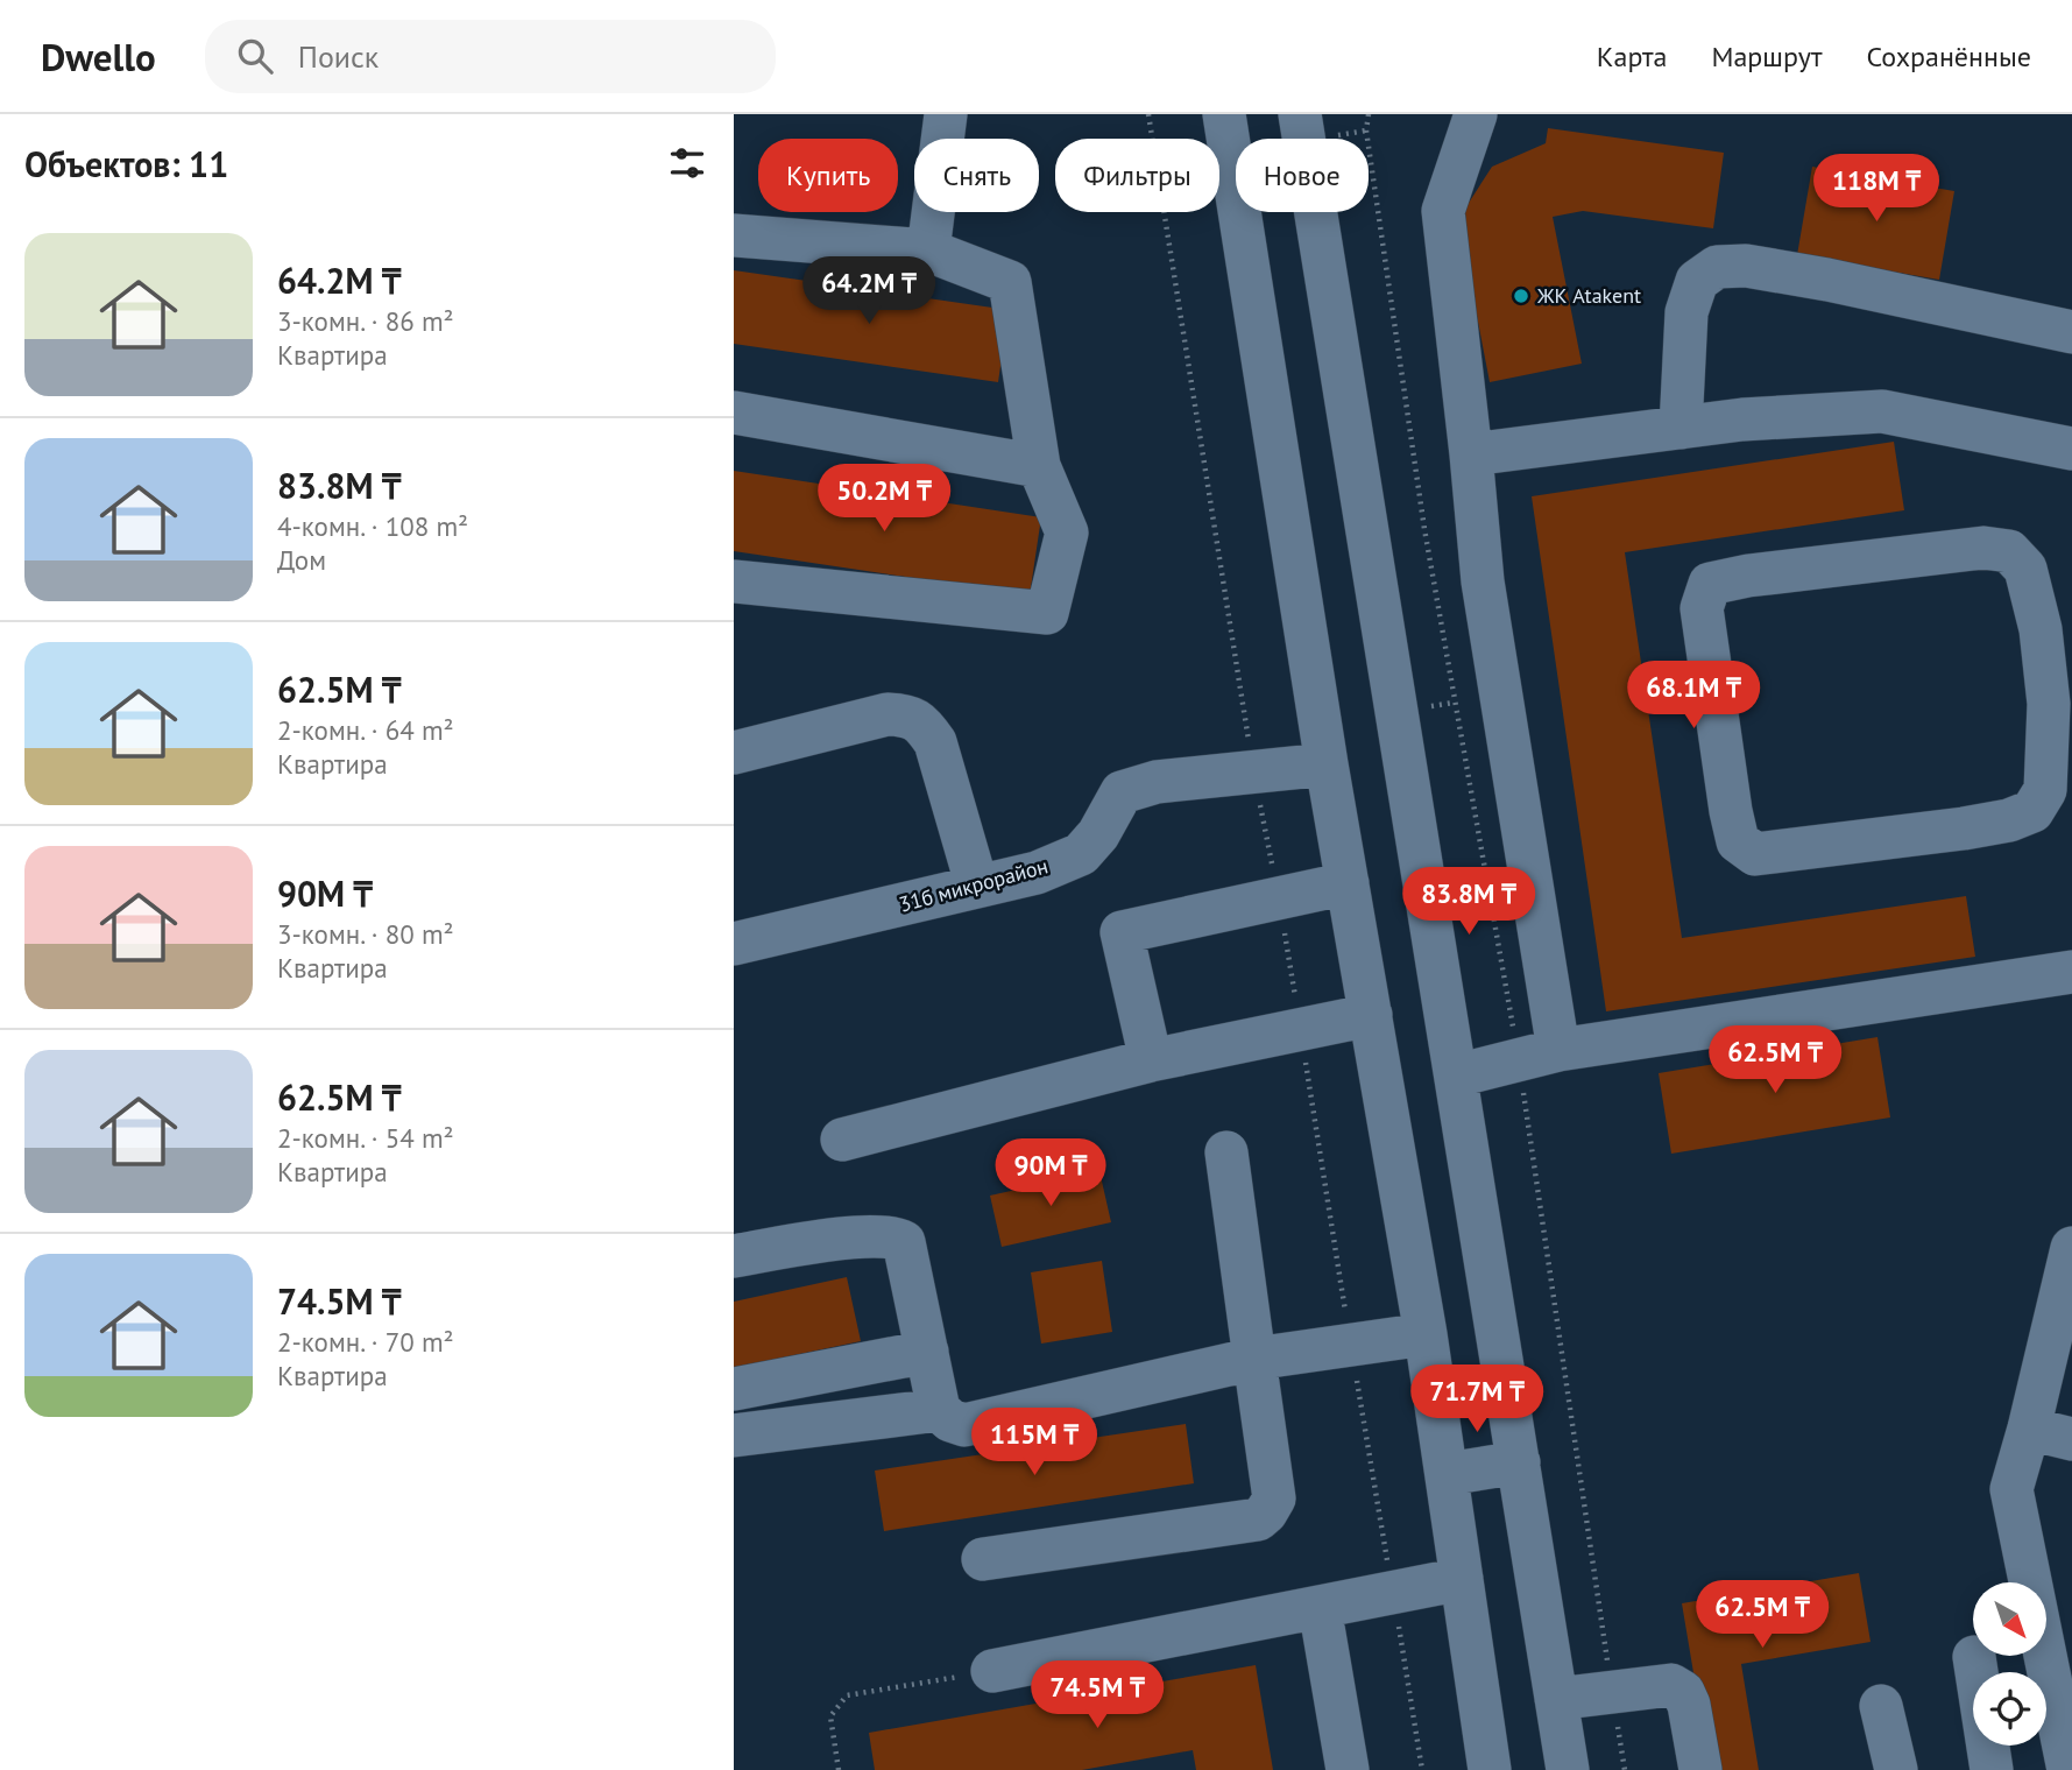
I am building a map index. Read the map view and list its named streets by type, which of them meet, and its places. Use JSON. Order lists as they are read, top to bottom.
{
  "streets": {
    "street": ["31б микрорайон"]
  },
  "places": ["ЖК Atakent"],
  "north": "bottom right",
  "page": {
    "header": "Dwello",
    "search": "Поиск",
    "nav": ["Карта", "Маршрут", "Сохранённые"],
    "heading": "Объектов: 11",
    "chip": [
      "Купить",
      "Снять",
      "Фильтры",
      "Новое"
    ],
    "price": [
      "118M ₸",
      "64.2M ₸",
      "50.2M ₸",
      "68.1M ₸",
      "83.8M ₸",
      "62.5M ₸",
      "90M ₸",
      "71.7M ₸",
      "115M ₸",
      "62.5M ₸",
      "74.5M ₸"
    ],
    "list": [
      {
        "name": "64.2M ₸",
        "note": "3-комн. · 86 m² · Квартира"
      },
      {
        "name": "83.8M ₸",
        "note": "4-комн. · 108 m² · Дом"
      },
      {
        "name": "62.5M ₸",
        "note": "2-комн. · 64 m² · Квартира"
      },
      {
        "name": "90M ₸",
        "note": "3-комн. · 80 m² · Квартира"
      },
      {
        "name": "62.5M ₸",
        "note": "2-комн. · 54 m² · Квартира"
      },
      {
        "name": "74.5M ₸",
        "note": "2-комн. · 70 m² · Квартира"
      }
    ]
  }
}
